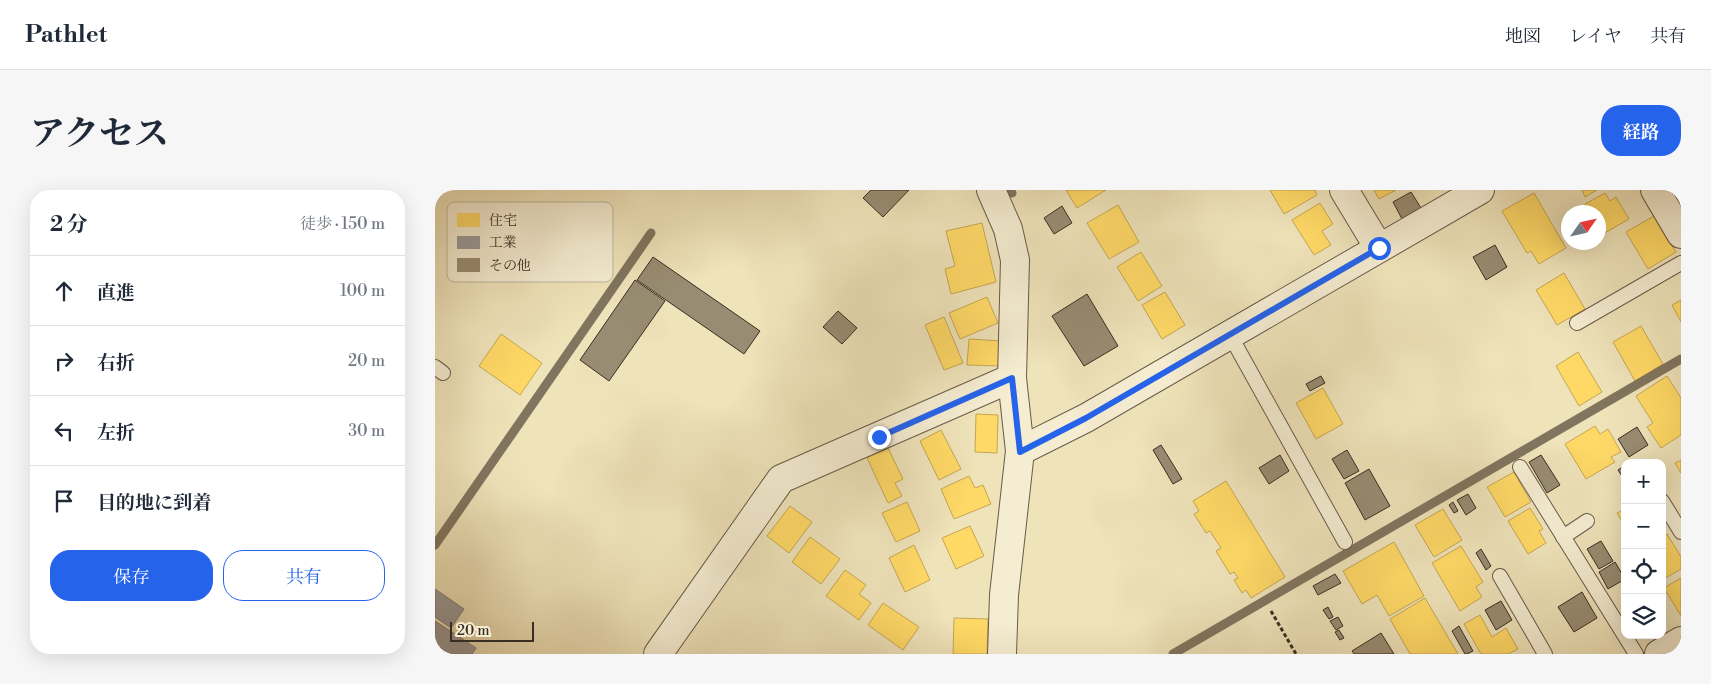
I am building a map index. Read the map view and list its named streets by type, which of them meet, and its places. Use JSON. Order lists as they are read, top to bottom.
{
  "legend": ["住宅", "工業", "その他"],
  "scale_bar": "20 m",
  "north": "top right",
  "page": {
    "header": "Pathlet",
    "nav": ["地図", "レイヤ", "共有"],
    "title": "アクセス",
    "buttons": [
      "経路",
      ["保存", "共有"]
    ],
    "heading": ["2 分", "徒歩 · 150 m"],
    "list": [
      ["直進", "100 m"],
      ["右折", "20 m"],
      ["左折", "30 m"],
      "目的地に到着"
    ],
    "map_buttons": ["+", "−"],
    "scale": "20 m"
  }
}
